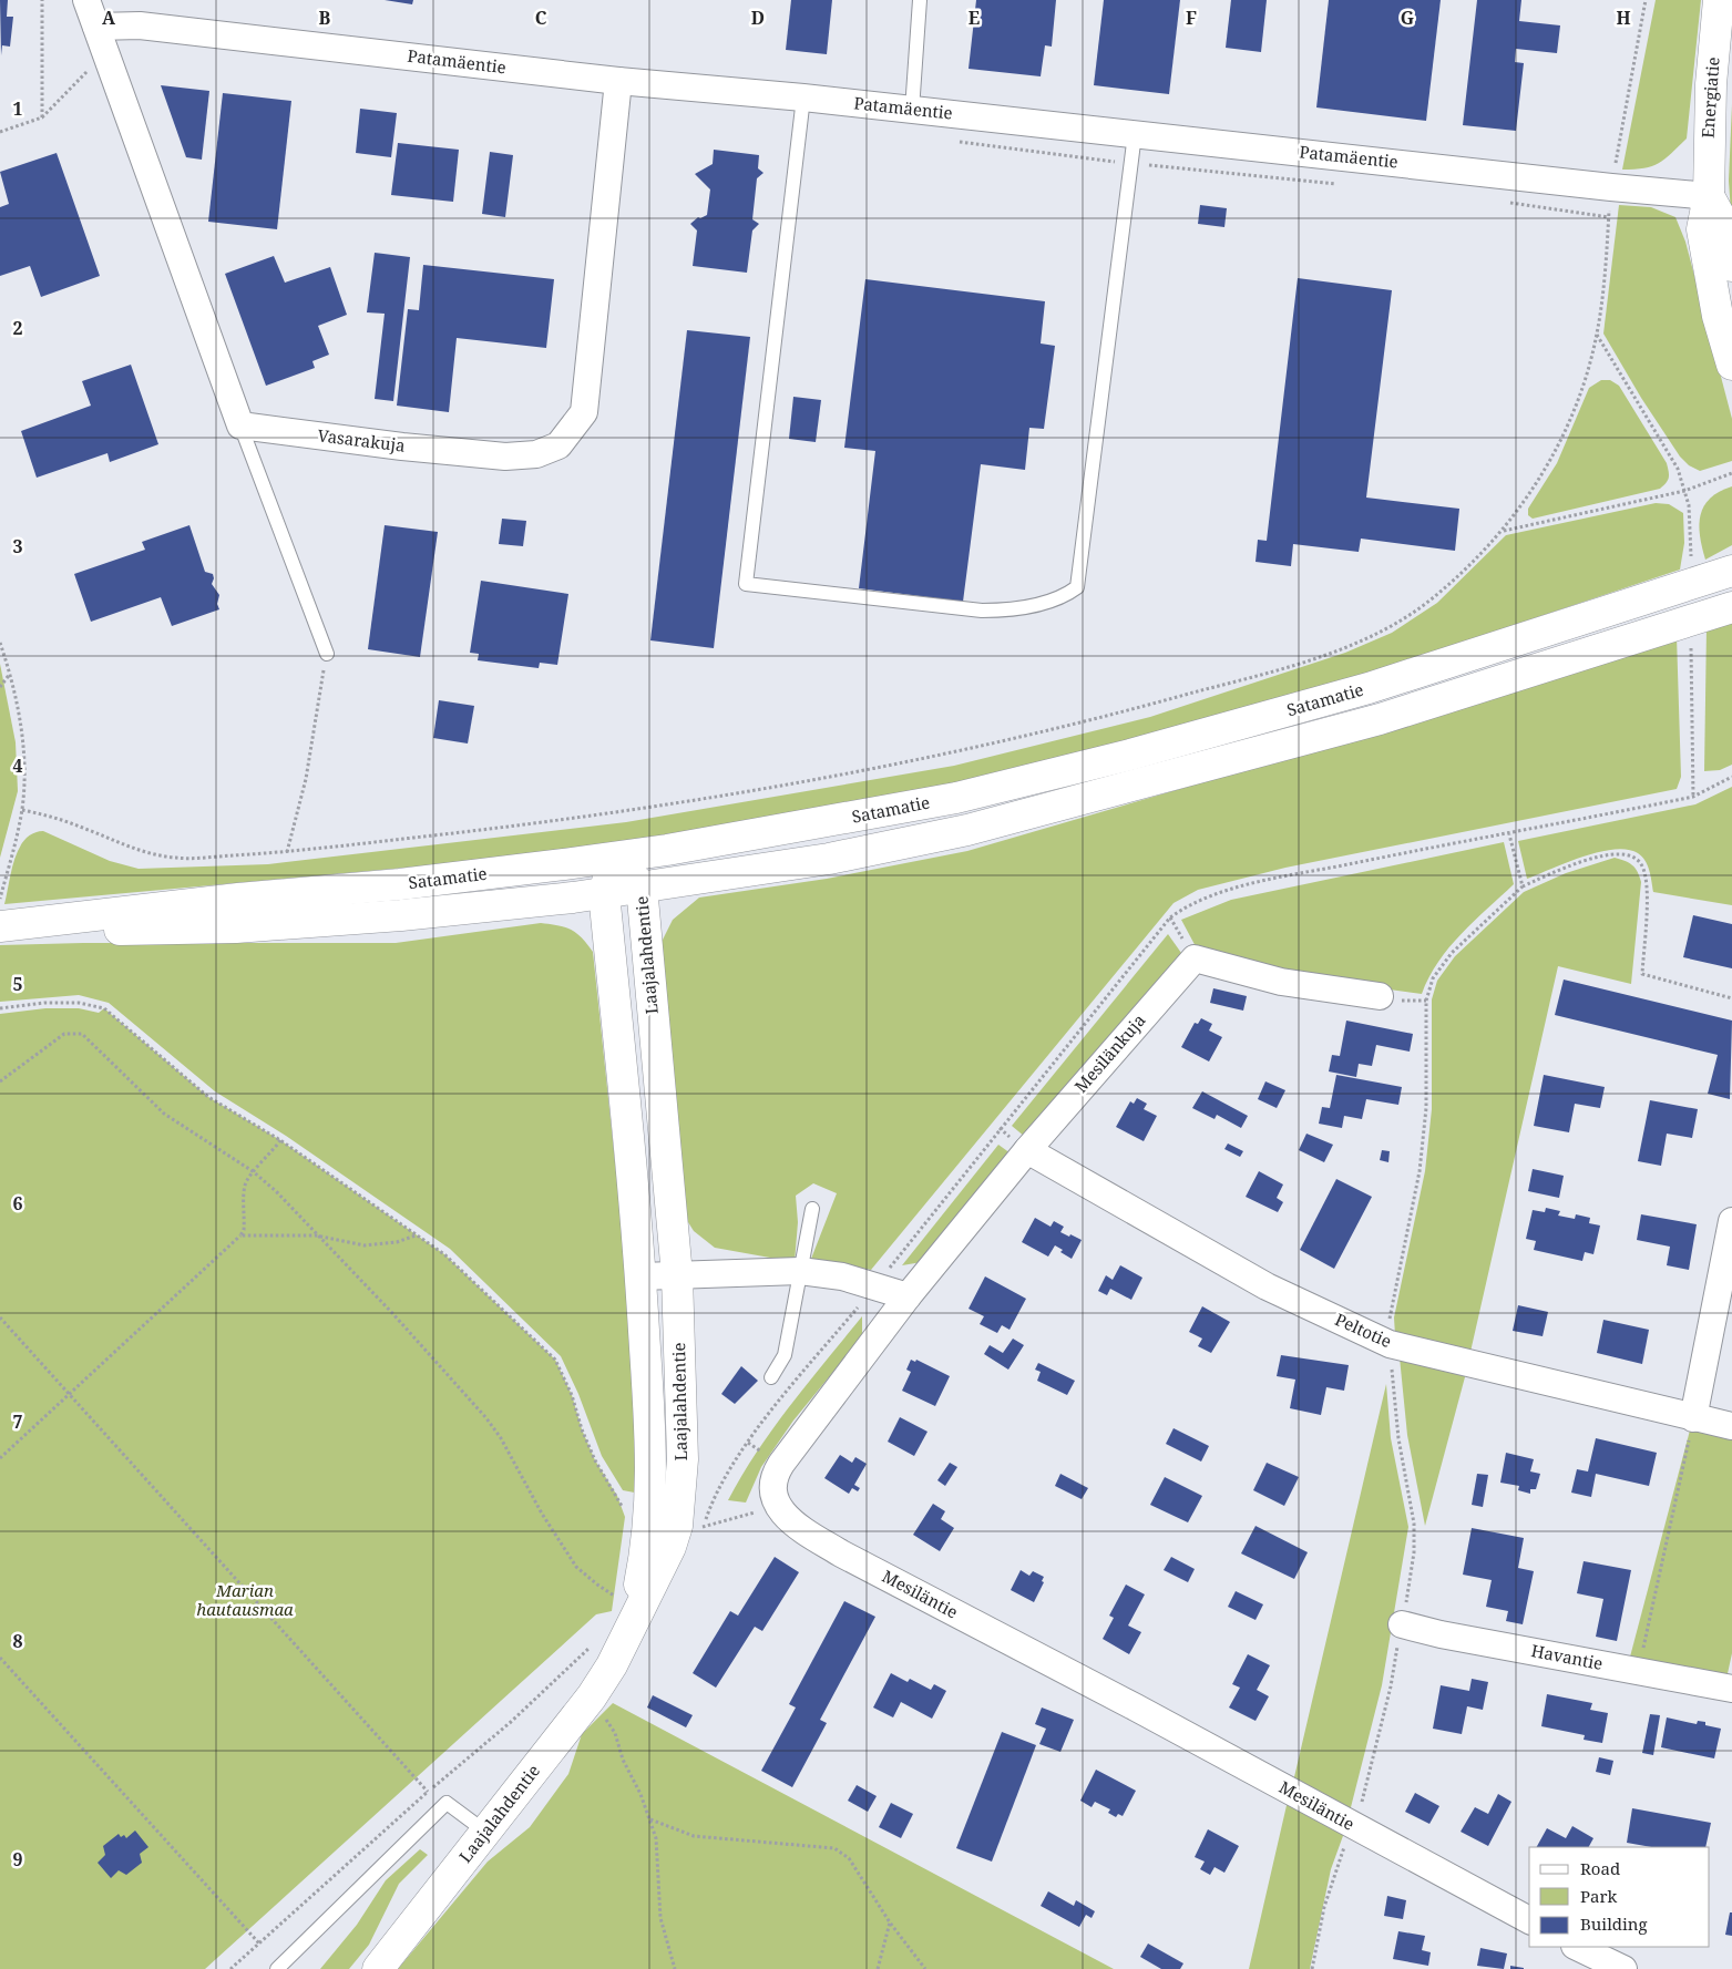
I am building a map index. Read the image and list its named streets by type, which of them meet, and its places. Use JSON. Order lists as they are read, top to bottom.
{
  "streets": {
    "main road": ["Energiatie", "Satamatie", "Laajalahdentie"],
    "street": [
      "Patamäentie",
      "Vasarakuja",
      "Mesilänkuja",
      "Peltotie",
      "Mesiläntie",
      "Havantie"
    ]
  },
  "crossings": [
    ["Patamäentie", "Energiatie"],
    ["Patamäentie", "Vasarakuja"],
    ["Satamatie", "Laajalahdentie"],
    ["Mesilänkuja", "Peltotie"]
  ],
  "parks": ["Marian hautausmaa"],
  "legend": ["Road", "Park", "Building"],
  "grid": {
    "columns": [
      "A",
      "B",
      "C",
      "D",
      "E",
      "F",
      "G",
      "H"
    ],
    "rows": [
      "1",
      "2",
      "3",
      "4",
      "5",
      "6",
      "7",
      "8",
      "9"
    ]
  }
}
